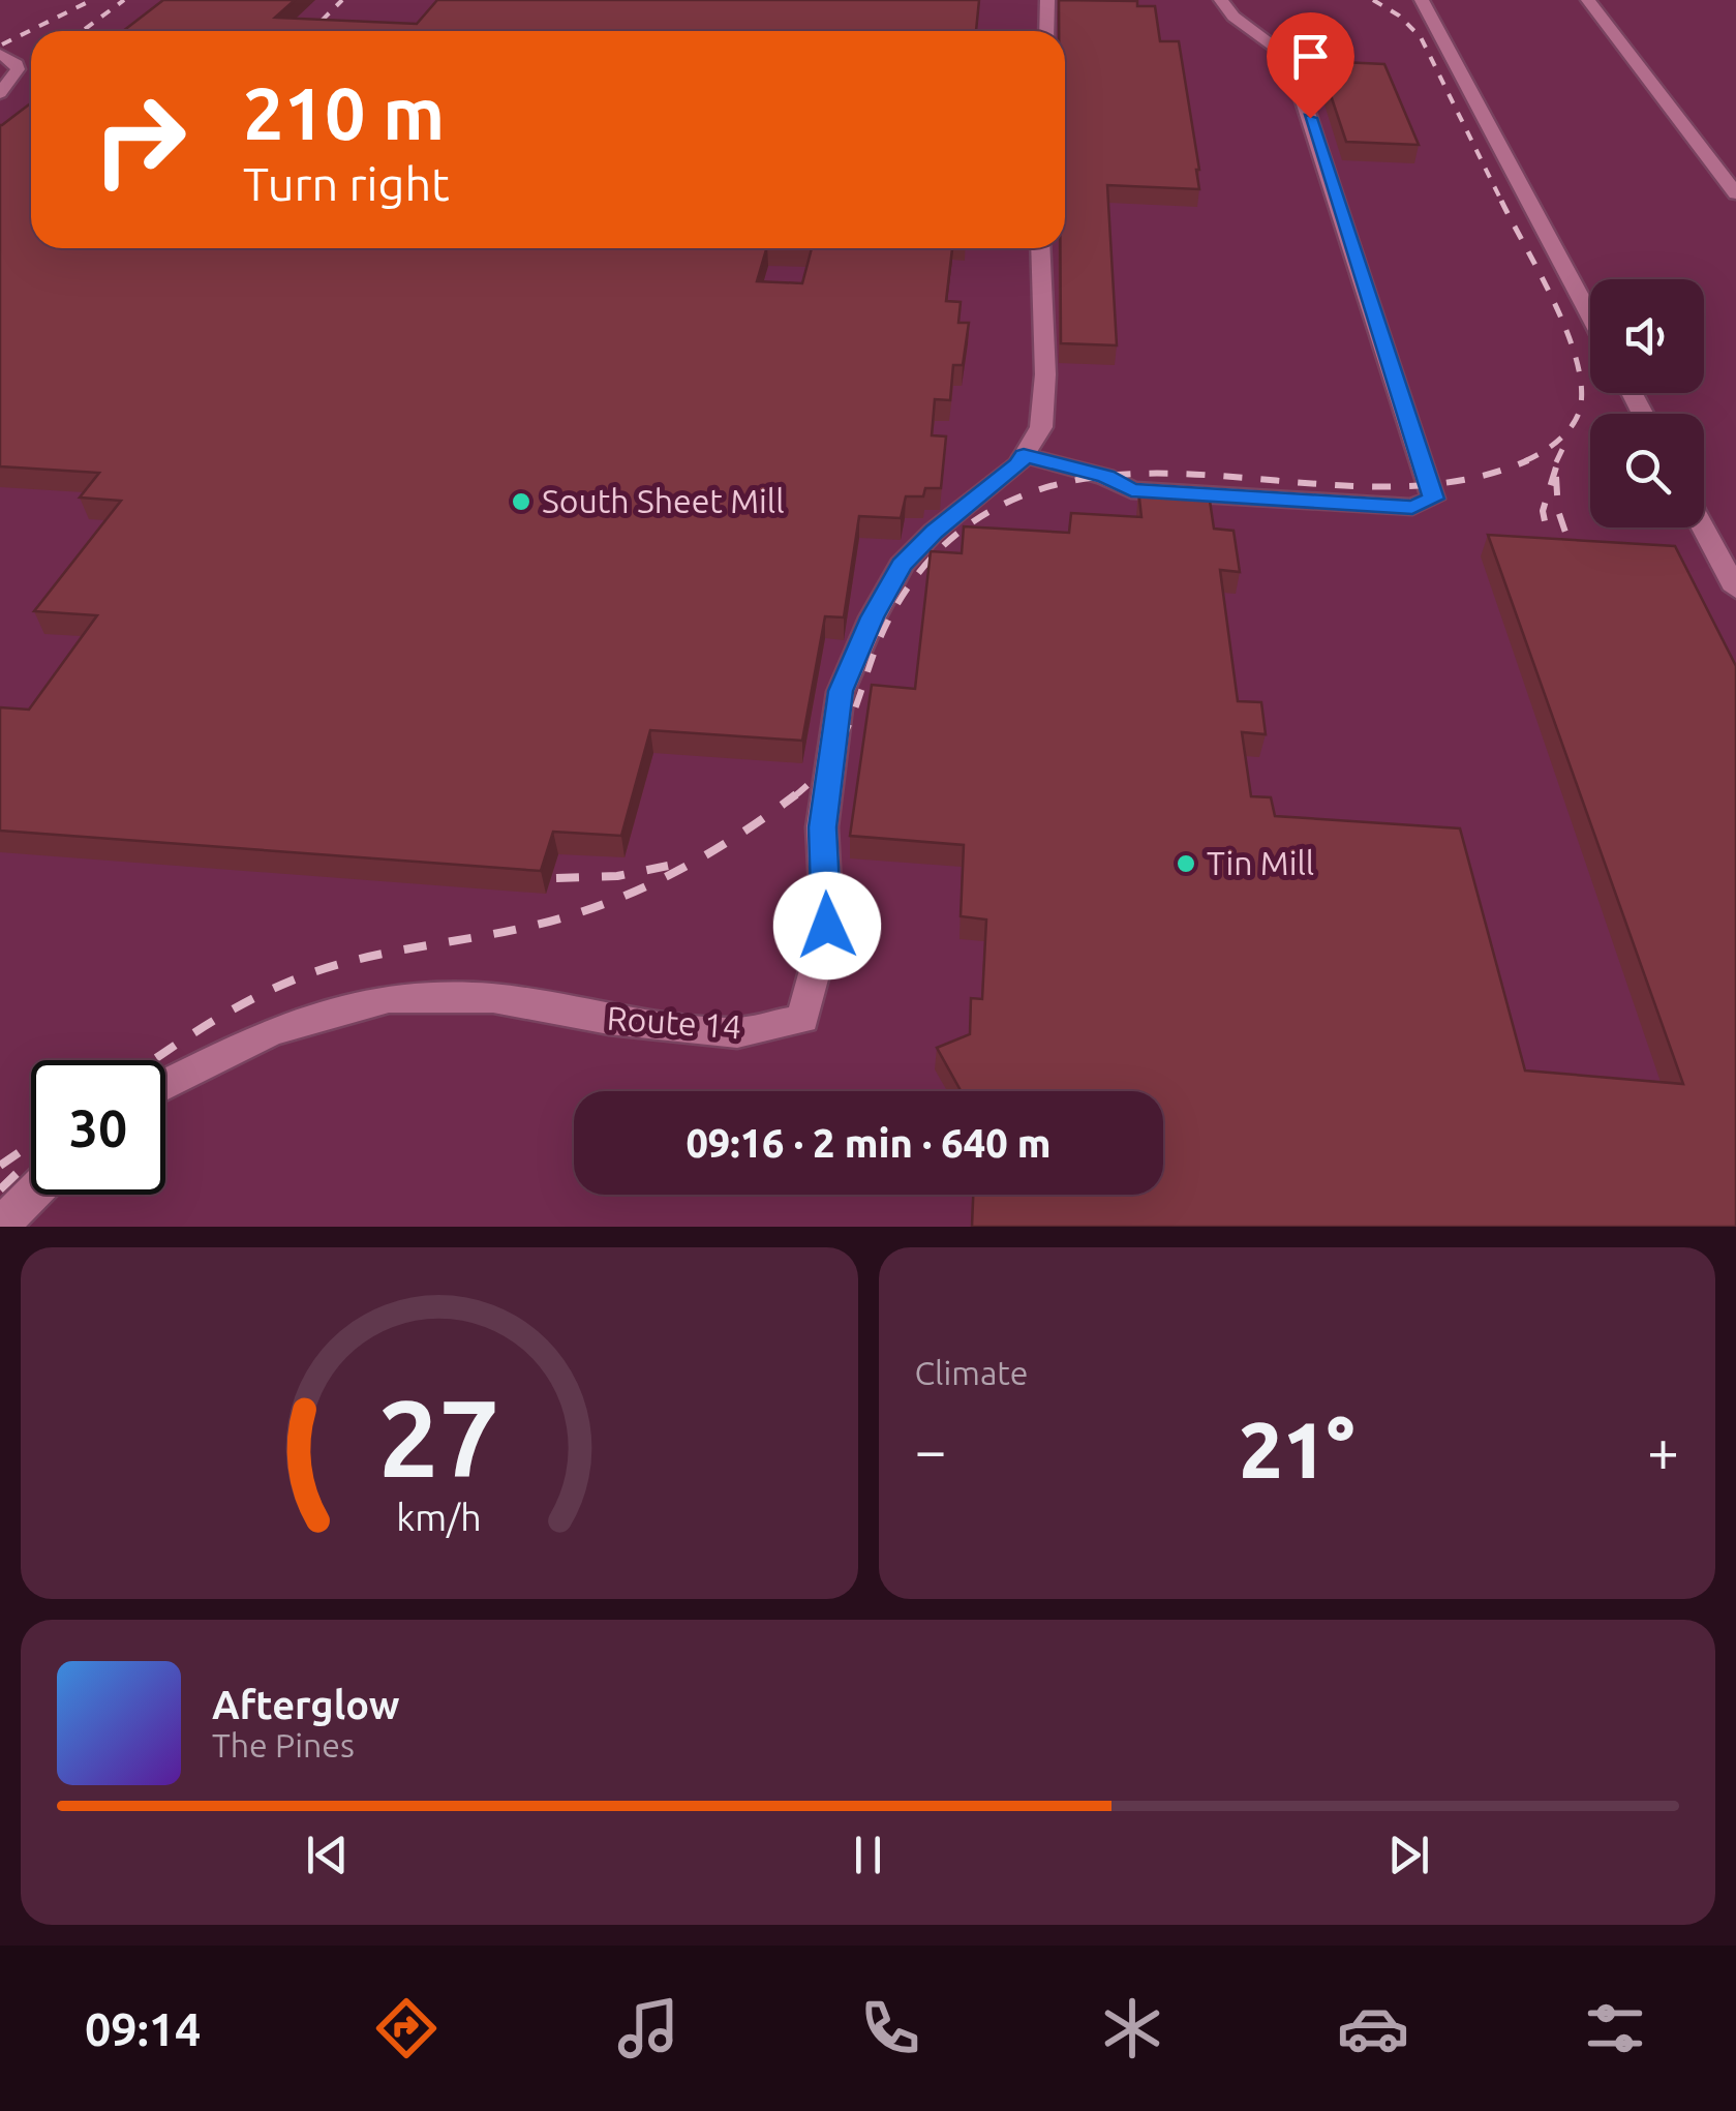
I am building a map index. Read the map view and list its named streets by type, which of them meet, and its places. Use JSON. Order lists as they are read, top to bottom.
{
  "streets": {
    "street": ["Route 14"]
  },
  "places": ["South Sheet Mill", "Tin Mill"],
  "page": {
    "turn": ["210 m", "Turn right"],
    "limit": "30",
    "trip": "09:16 · 2 min · 640 m",
    "tile": "Climate",
    "heat": ["−", "21°", "+"],
    "song": ["Afterglow", "The Pines"],
    "tabs": "09:14",
    "gauge": ["27", "km/h"]
  }
}
